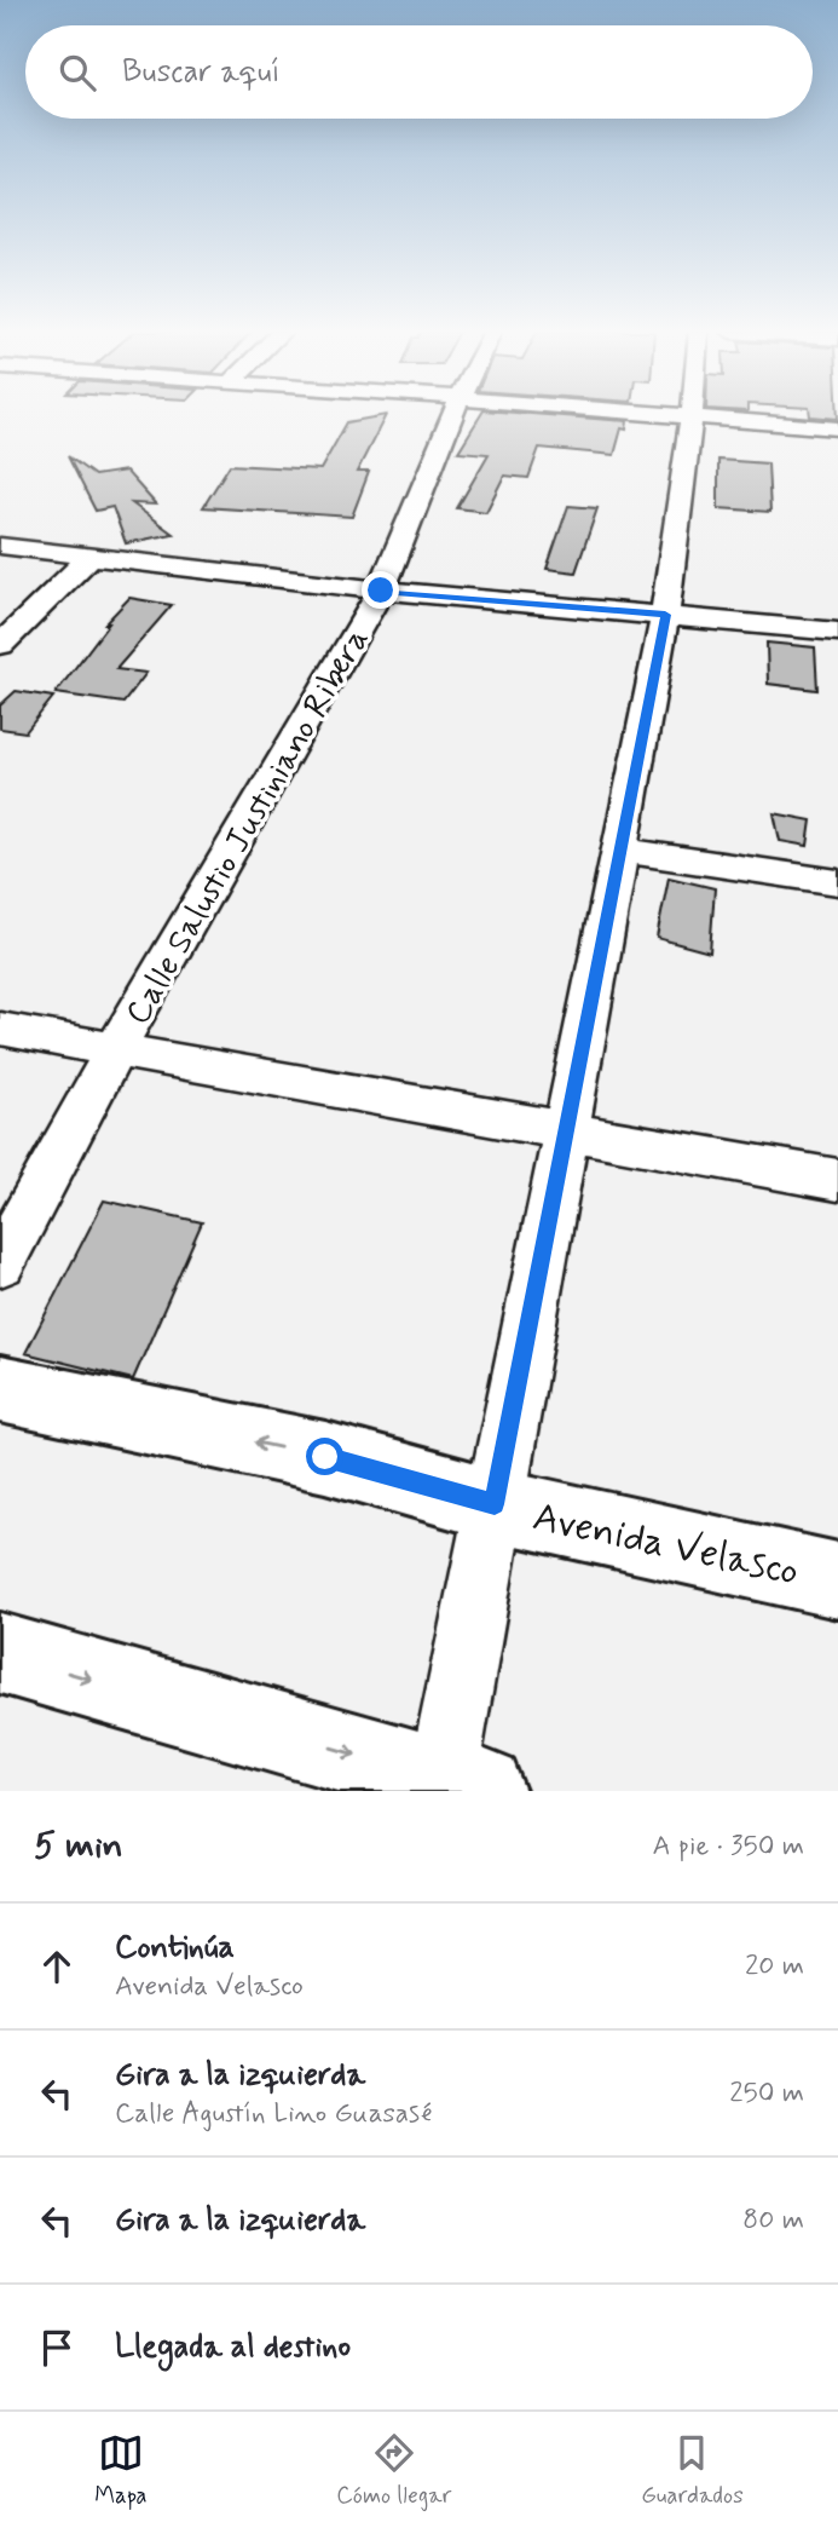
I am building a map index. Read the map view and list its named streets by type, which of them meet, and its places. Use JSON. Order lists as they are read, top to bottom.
{
  "streets": {
    "street": ["Calle Salustio Justiniano Ribera", "Avenida Velasco"]
  },
  "page": {
    "search": "Buscar aquí",
    "heading": ["5 min", "A pie · 350 m"],
    "list": [
      ["Continúa", "Avenida Velasco", "20 m"],
      ["Gira a la izquierda", "Calle Agustín Lino Guasasé", "250 m"],
      ["Gira a la izquierda", "80 m"],
      "Llegada al destino"
    ],
    "nav": ["Mapa", "Cómo llegar", "Guardados"]
  }
}
